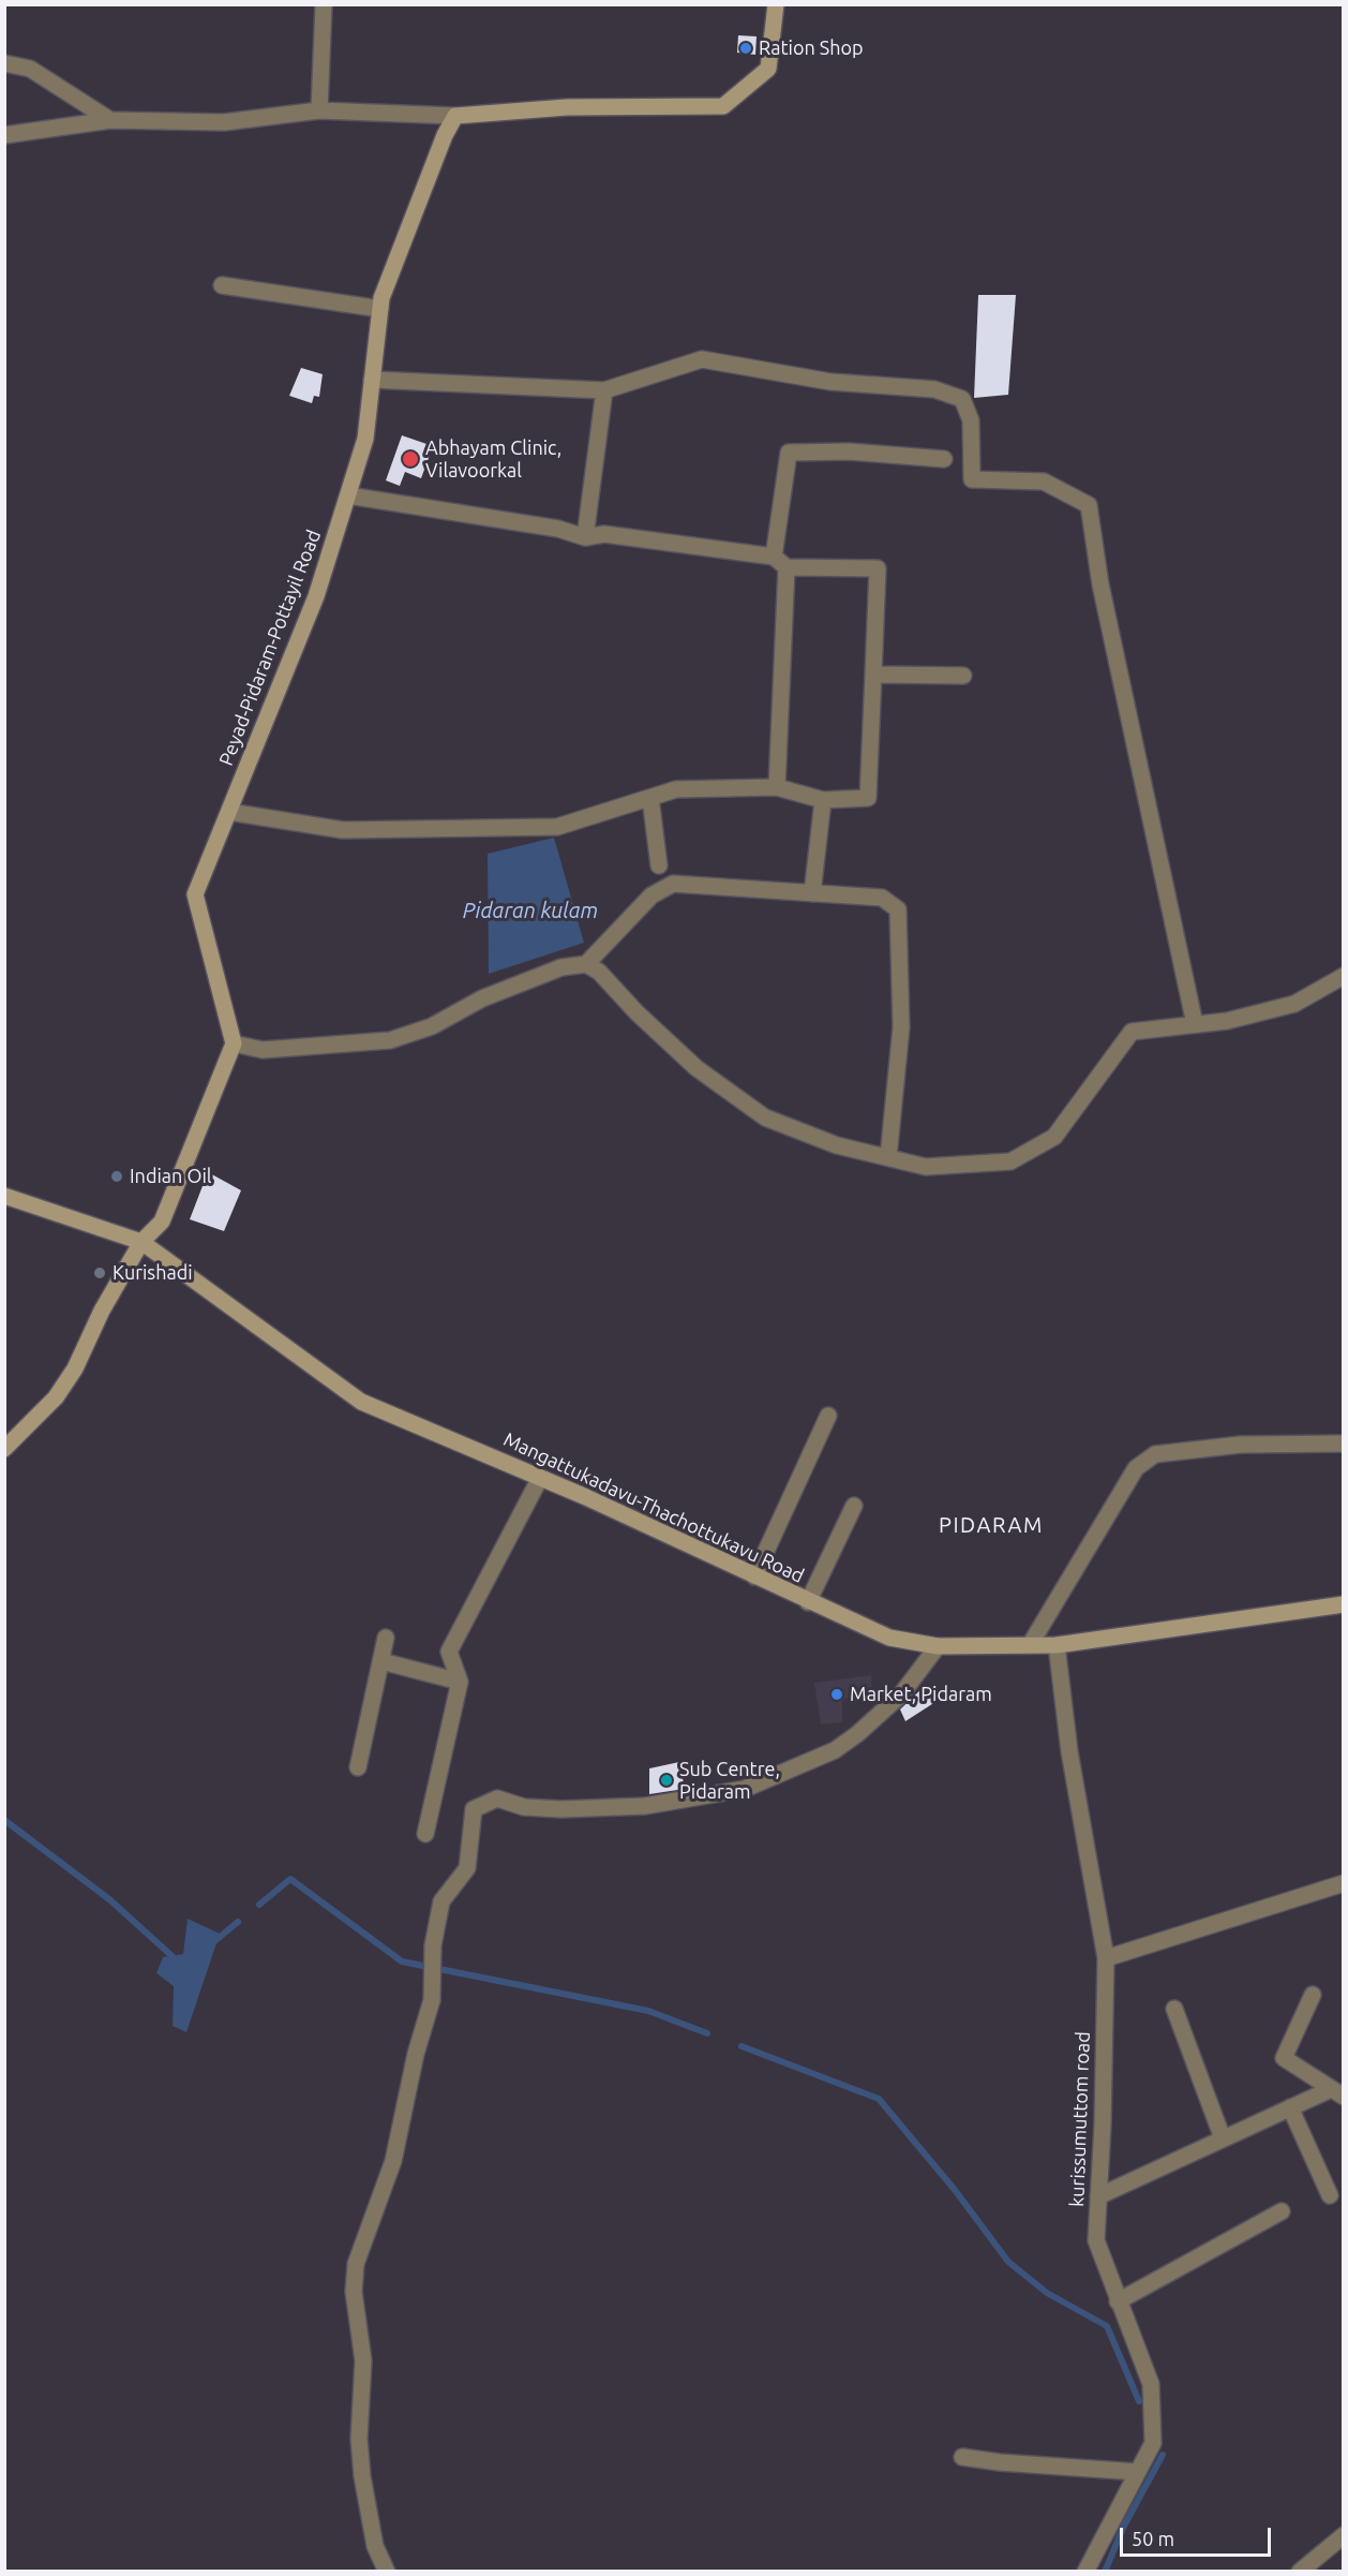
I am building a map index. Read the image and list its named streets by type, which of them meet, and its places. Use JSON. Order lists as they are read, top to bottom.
{
  "streets": {
    "street": ["Peyad-Pidaram-Pottayil Road", "Mangattukadavu-Thachottukavu Road", "kurissumuttom road"]
  },
  "crossings": [
    ["Mangattukadavu-Thachottukavu Road", "kurissumuttom road"]
  ],
  "districts": ["PIDARAM"],
  "water": ["Pidaran kulam"],
  "places": [
    "Ration Shop",
    "Abhayam Clinic, Vilavoorkal",
    "Indian Oil",
    "Kurishadi",
    "Market, Pidaram",
    "Sub Centre, Pidaram"
  ],
  "scale_bar": "50 m"
}
